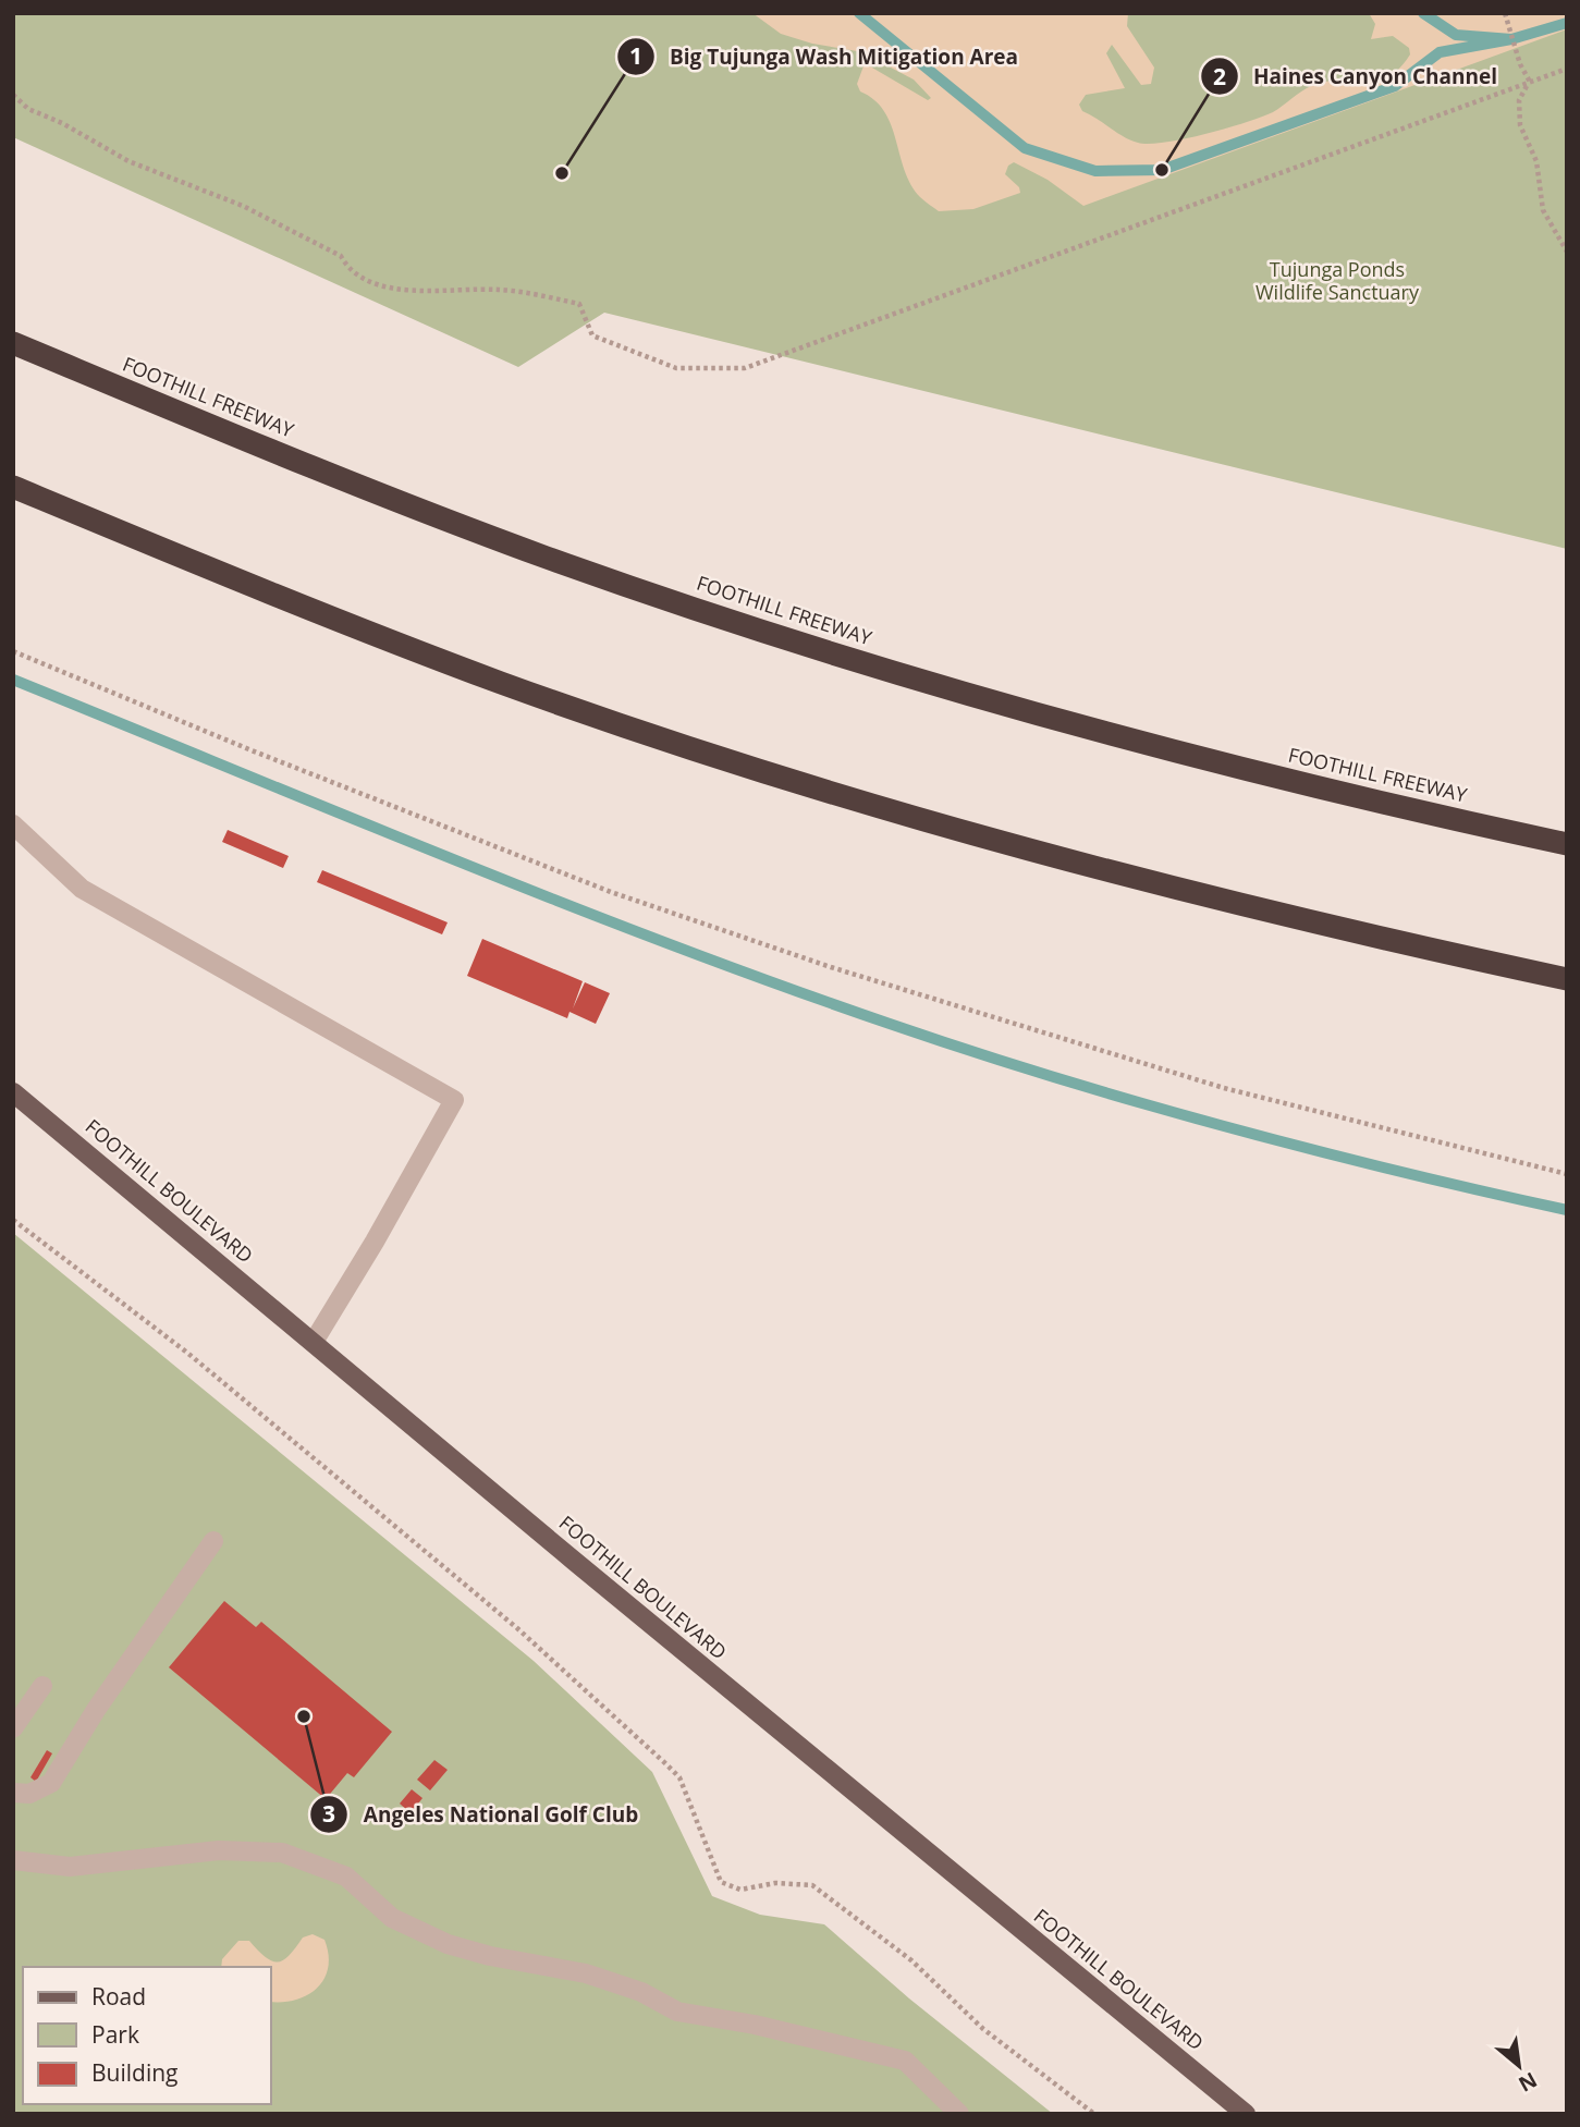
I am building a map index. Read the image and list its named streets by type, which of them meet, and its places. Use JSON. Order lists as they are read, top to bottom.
{
  "streets": {
    "highway": ["FOOTHILL FREEWAY"],
    "main road": ["FOOTHILL BOULEVARD"]
  },
  "parks": ["Tujunga Ponds Wildlife Sanctuary"],
  "places": ["Haines Canyon Channel", "Big Tujunga Wash Mitigation Area", "Angeles National Golf Club"],
  "legend": ["Road", "Park", "Building"],
  "north": "bottom right"
}
